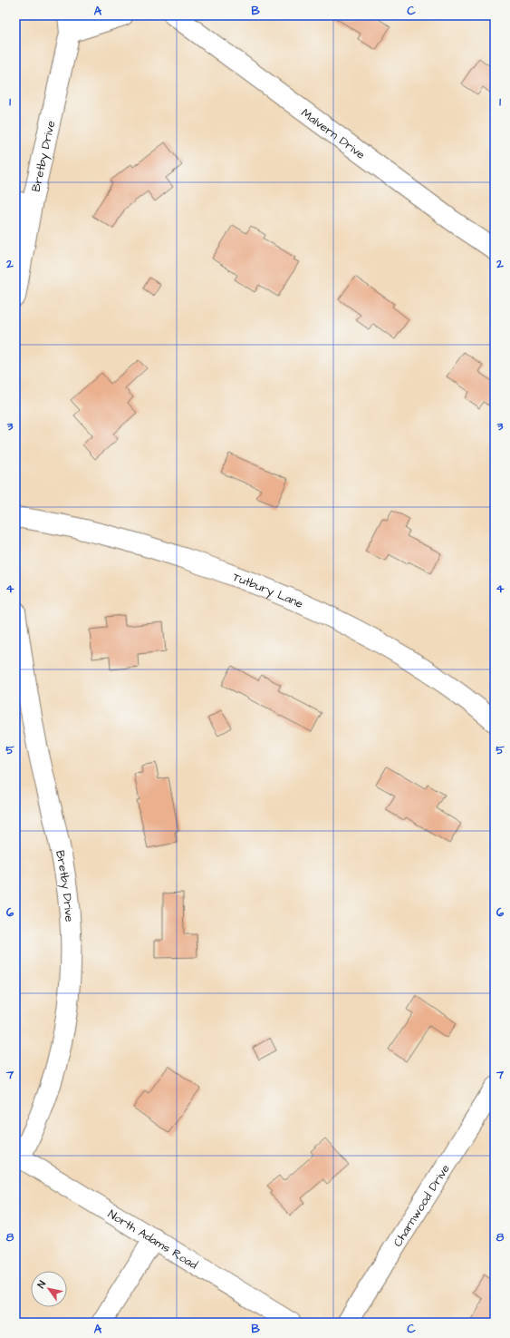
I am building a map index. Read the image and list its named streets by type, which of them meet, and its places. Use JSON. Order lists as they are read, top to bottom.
{
  "streets": {
    "street": [
      "Malvern Drive",
      "Bretby Drive",
      "Tutbury Lane",
      "Charnwood Drive",
      "North Adams Road"
    ]
  },
  "crossings": [
    ["Bretby Drive", "North Adams Road"]
  ],
  "north": "top left",
  "grid": {
    "columns": ["A", "B", "C"],
    "rows": [
      "1",
      "2",
      "3",
      "4",
      "5",
      "6",
      "7",
      "8"
    ]
  }
}
